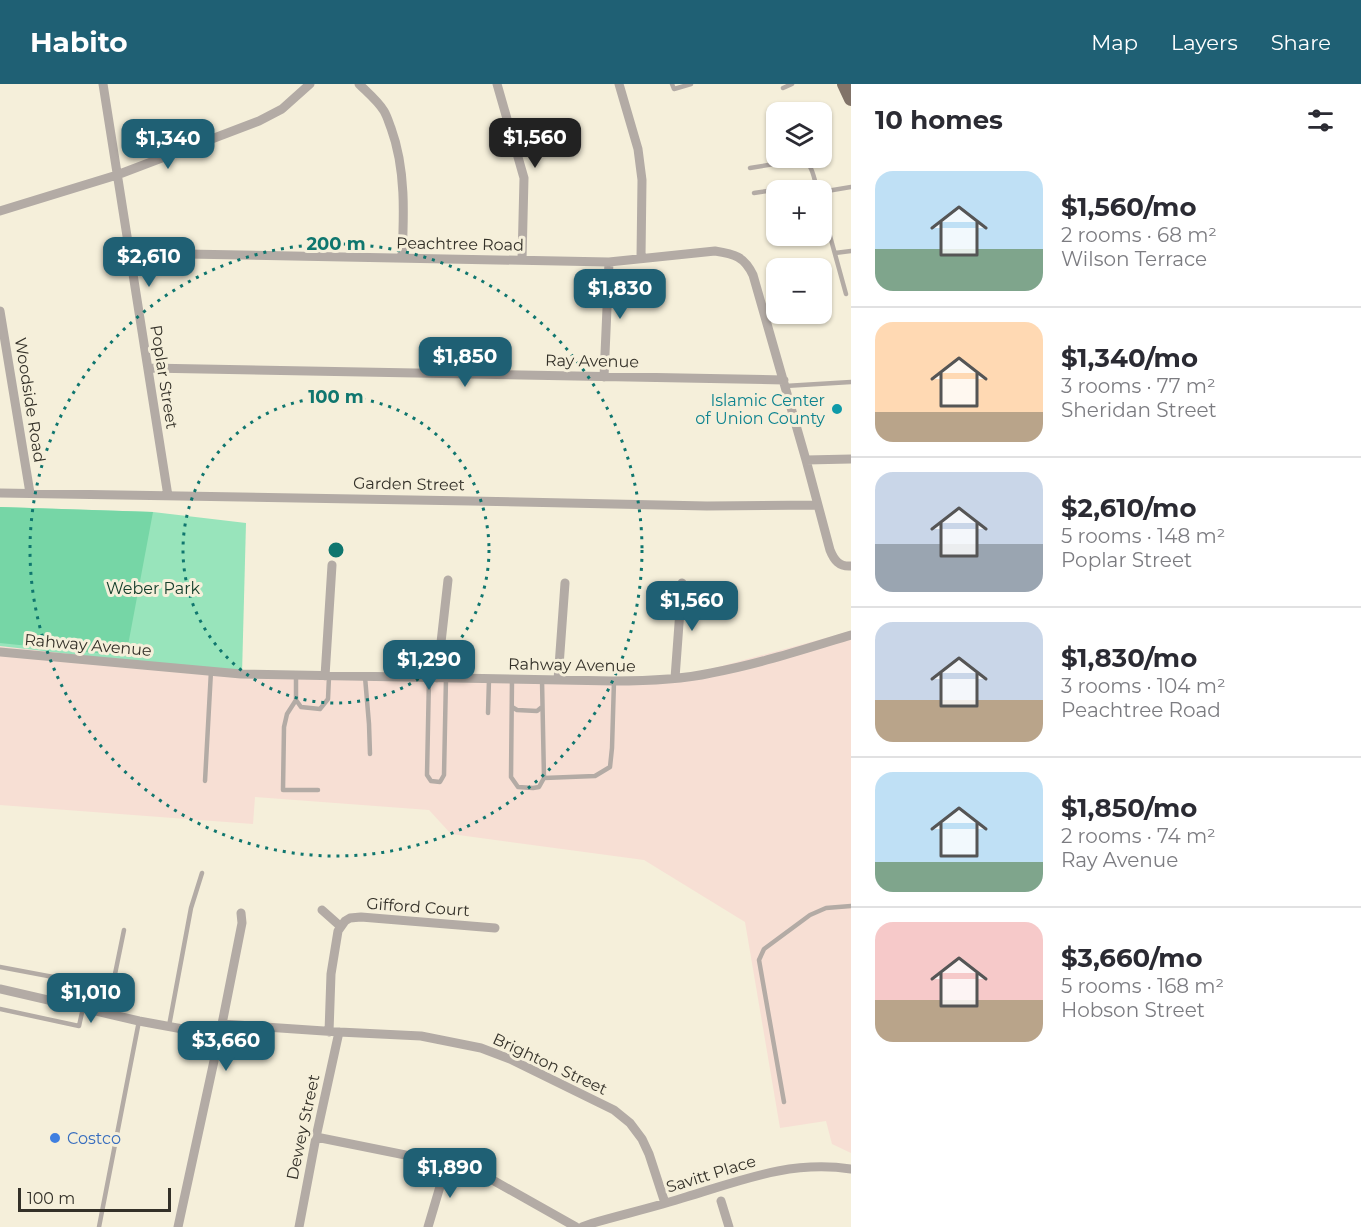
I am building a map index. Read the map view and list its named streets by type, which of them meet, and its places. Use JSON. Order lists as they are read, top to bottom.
{
  "streets": {
    "street": [
      "Peachtree Road",
      "Ray Avenue",
      "Poplar Street",
      "Woodside Road",
      "Garden Street",
      "Rahway Avenue",
      "Gifford Court",
      "Brighton Street",
      "Dewey Street",
      "Savitt Place"
    ]
  },
  "crossings": [
    ["Peachtree Road", "Ray Avenue"],
    ["Peachtree Road", "Poplar Street"],
    ["Peachtree Road", "Garden Street"],
    ["Ray Avenue", "Poplar Street"],
    ["Poplar Street", "Garden Street"],
    ["Woodside Road", "Garden Street"],
    ["Brighton Street", "Dewey Street"],
    ["Brighton Street", "Savitt Place"]
  ],
  "parks": ["Weber Park"],
  "places": ["Islamic Center of Union County", "Costco"],
  "scale_bar": "100 m",
  "page": {
    "header": "Habito",
    "nav": ["Map", "Layers", "Share"],
    "heading": "10 homes",
    "map_buttons": ["+", "−"],
    "price": [
      "$1,560",
      "$1,340",
      "$2,610",
      "$1,830",
      "$1,850",
      "$1,560",
      "$1,290",
      "$1,010",
      "$3,660",
      "$1,890"
    ],
    "list": [
      {
        "name": "$1,560/mo",
        "note": "2 rooms · 68 m² · Wilson Terrace"
      },
      {
        "name": "$1,340/mo",
        "note": "3 rooms · 77 m² · Sheridan Street"
      },
      {
        "name": "$2,610/mo",
        "note": "5 rooms · 148 m² · Poplar Street"
      },
      {
        "name": "$1,830/mo",
        "note": "3 rooms · 104 m² · Peachtree Road"
      },
      {
        "name": "$1,850/mo",
        "note": "2 rooms · 74 m² · Ray Avenue"
      },
      {
        "name": "$3,660/mo",
        "note": "5 rooms · 168 m² · Hobson Street"
      }
    ],
    "scale": "100 m"
  },
  "rings": ["200 m", "100 m"]
}
